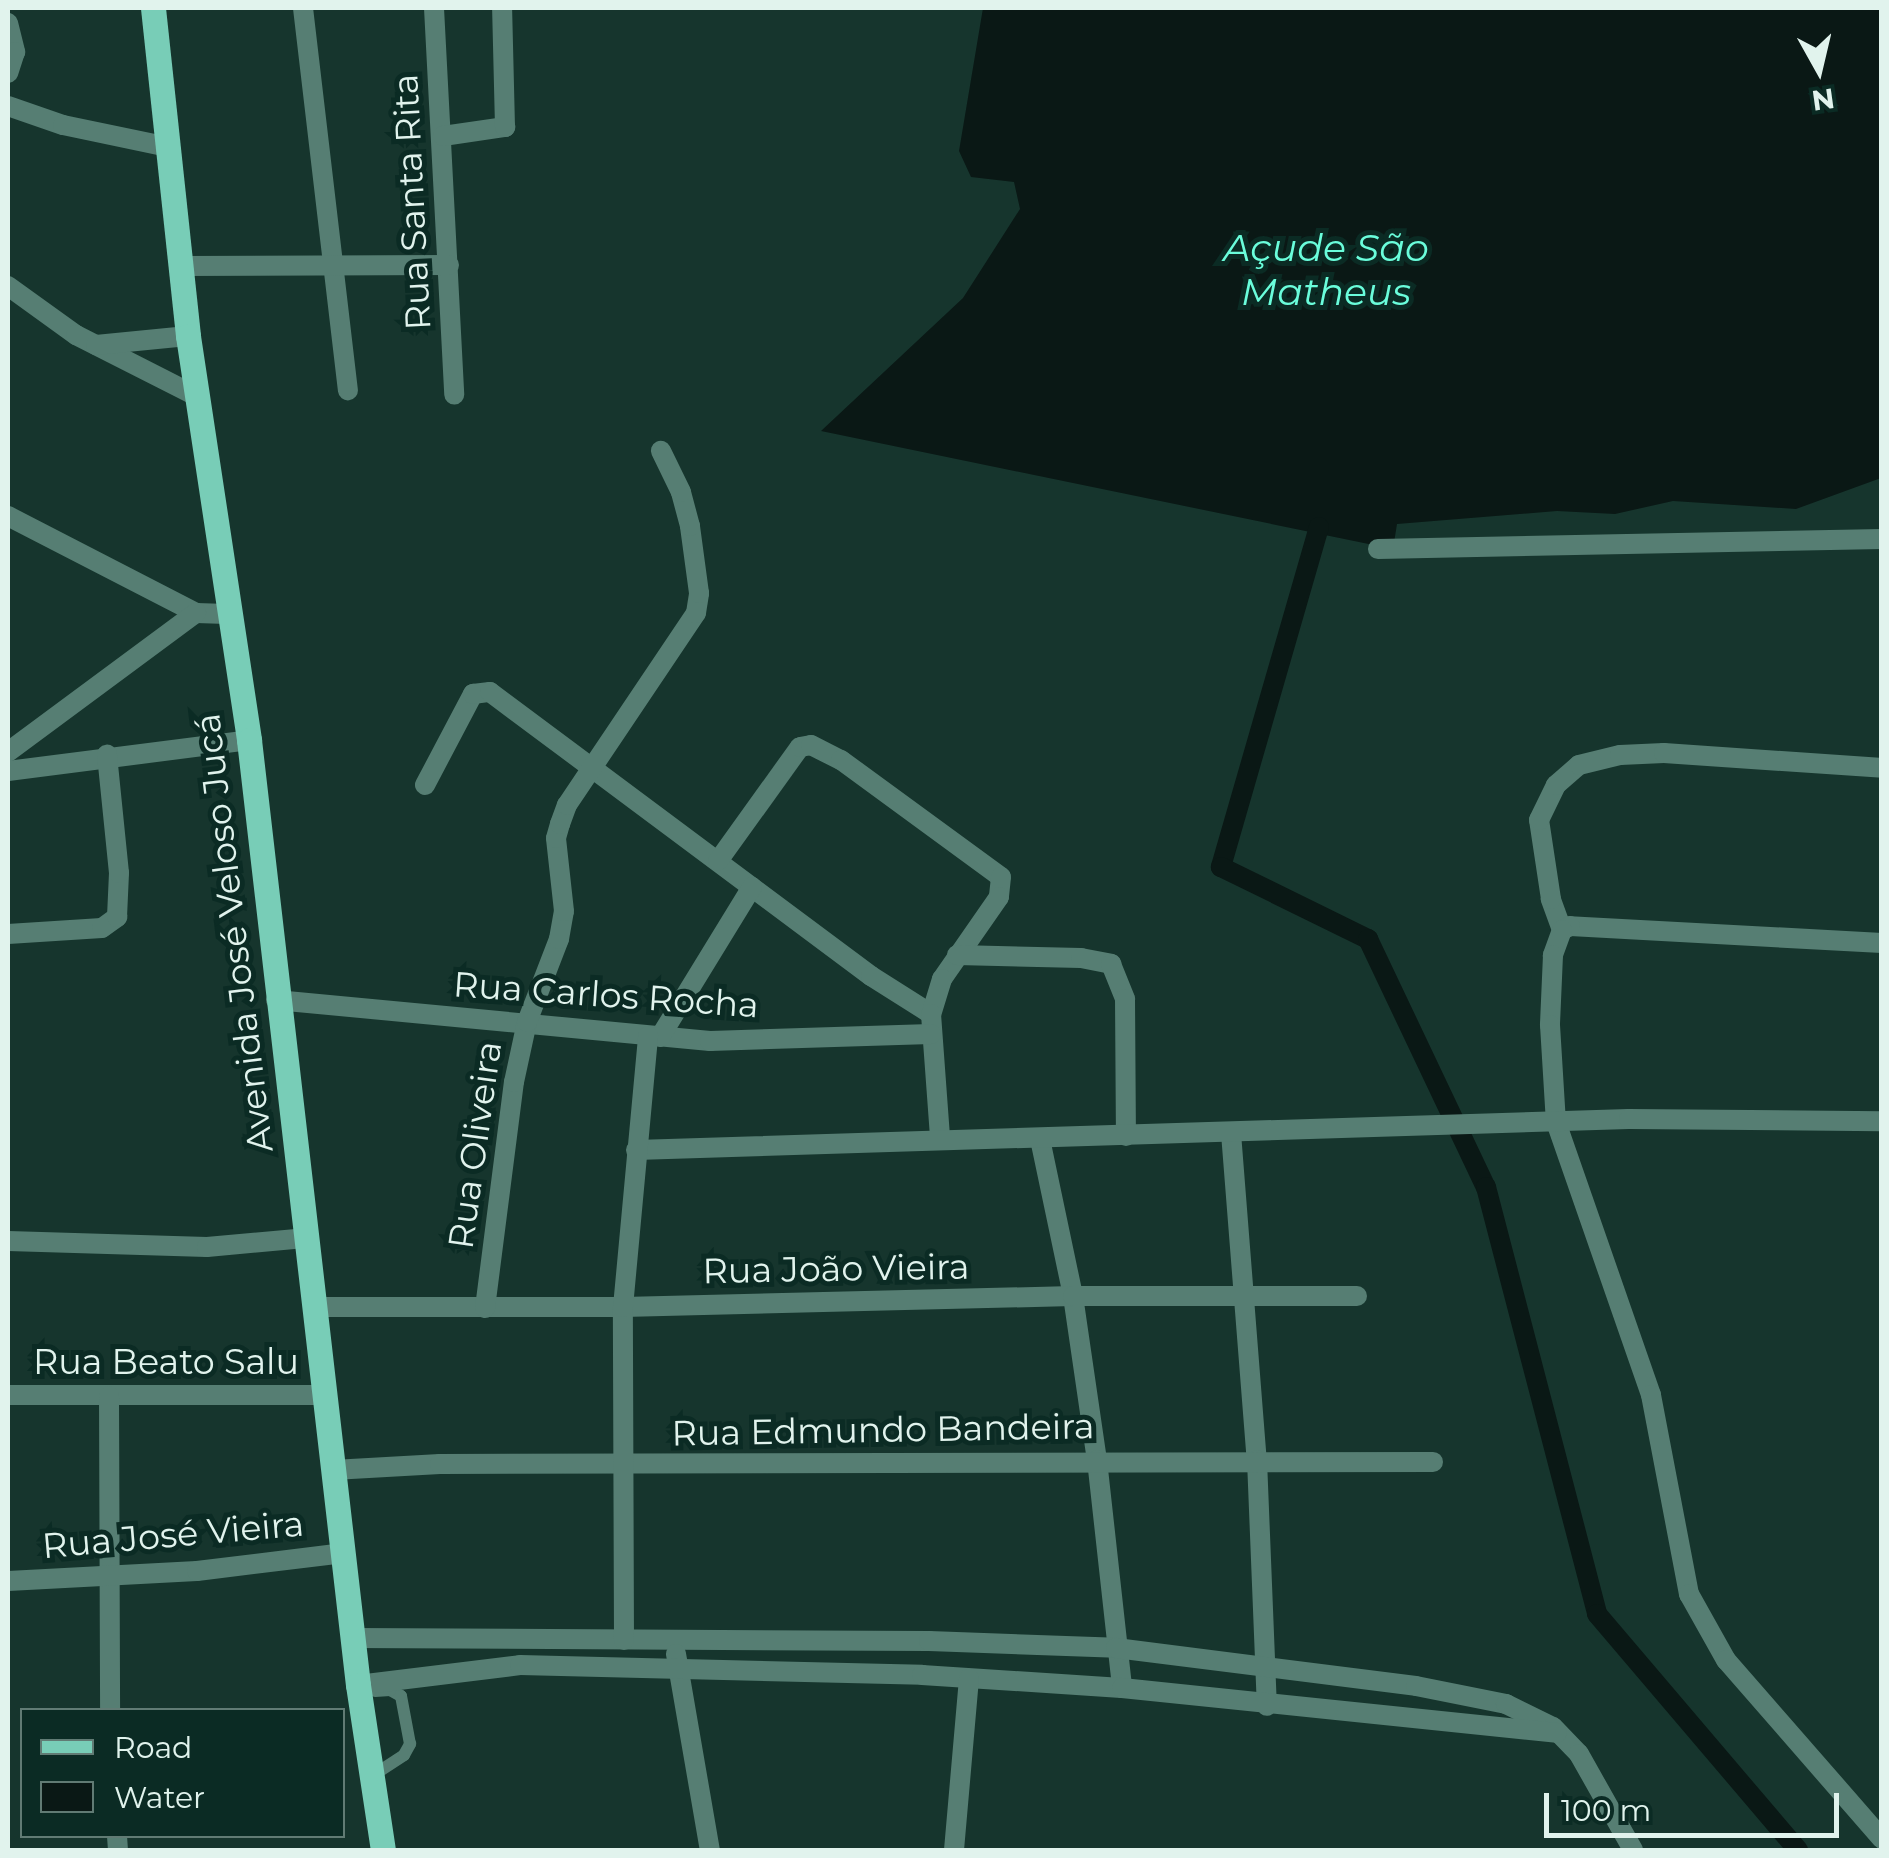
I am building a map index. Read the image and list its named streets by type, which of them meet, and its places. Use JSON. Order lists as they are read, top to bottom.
{
  "streets": {
    "main road": ["Avenida José Veloso Jucá"],
    "street": [
      "Rua Santa Rita",
      "Rua Carlos Rocha",
      "Rua Oliveira",
      "Rua João Vieira",
      "Rua Beato Salu",
      "Rua Edmundo Bandeira",
      "Rua José Vieira"
    ]
  },
  "crossings": [
    ["Avenida José Veloso Jucá", "Rua Carlos Rocha"],
    ["Avenida José Veloso Jucá", "Rua João Vieira"],
    ["Avenida José Veloso Jucá", "Rua Beato Salu"],
    ["Avenida José Veloso Jucá", "Rua Edmundo Bandeira"],
    ["Avenida José Veloso Jucá", "Rua José Vieira"],
    ["Rua Carlos Rocha", "Rua Oliveira"],
    ["Rua Oliveira", "Rua João Vieira"]
  ],
  "water": ["Açude São Matheus"],
  "legend": ["Road", "Water"],
  "scale_bar": "100 m",
  "north": "bottom"
}
